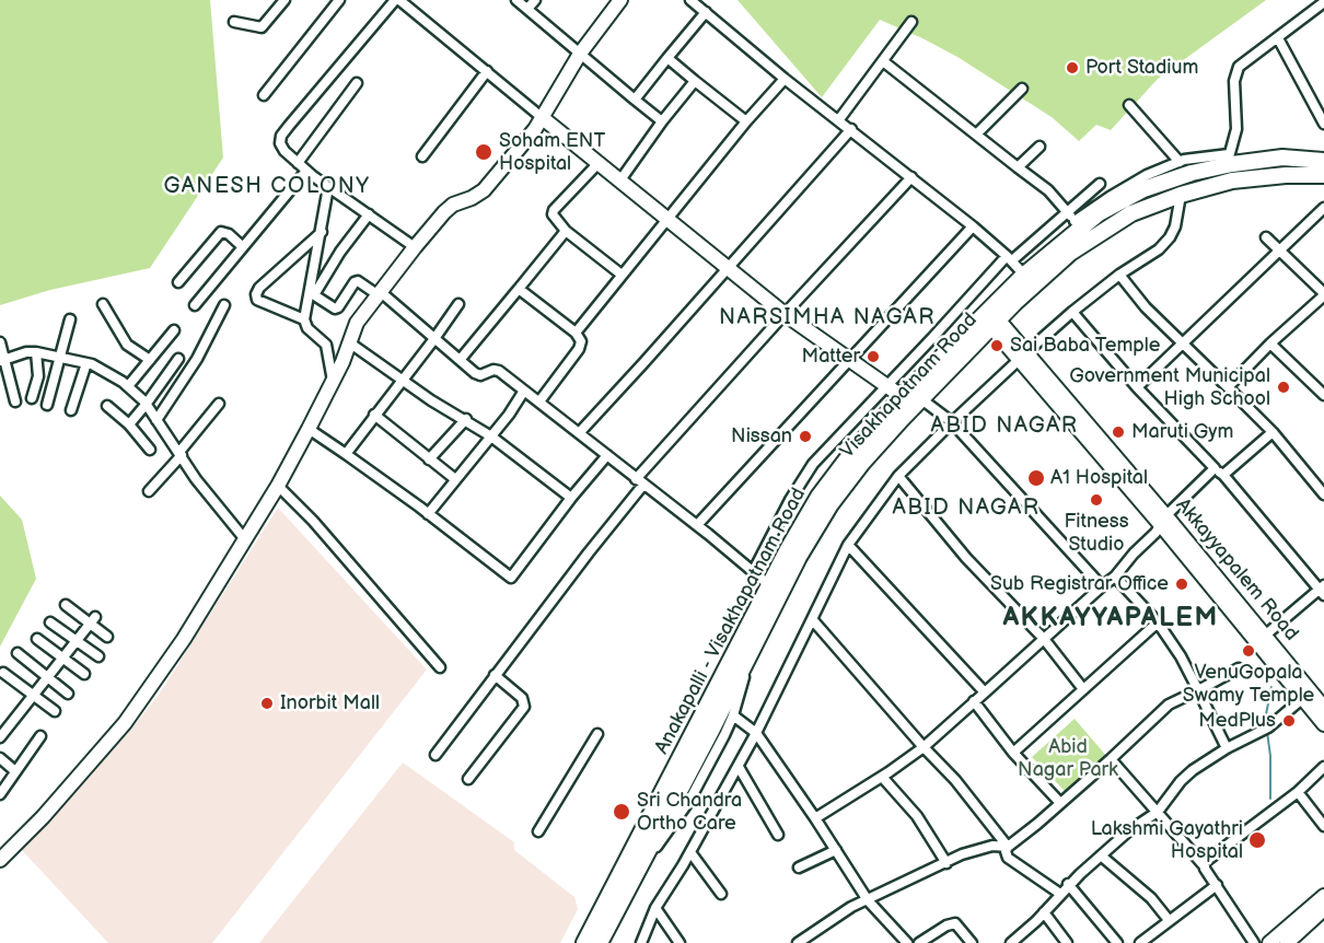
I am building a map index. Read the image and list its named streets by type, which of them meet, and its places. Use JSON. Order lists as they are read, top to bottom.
{
  "streets": {
    "main road": ["Visakhapatnam Road", "Akkayyapalem Road", "Anakapalli - Visakhapatnam Road"]
  },
  "crossings": [
    ["Visakhapatnam Road", "Akkayyapalem Road"],
    ["Visakhapatnam Road", "Anakapalli - Visakhapatnam Road"],
    ["Akkayyapalem Road", "Anakapalli - Visakhapatnam Road"]
  ],
  "districts": [
    "GANESH COLONY",
    "NARSIMHA NAGAR",
    "ABID NAGAR",
    "ABID NAGAR",
    "AKKAYYAPALEM"
  ],
  "parks": ["Abid Nagar Park"],
  "places": [
    "Port Stadium",
    "Soham ENT Hospital",
    "Sai Baba Temple",
    "Matter",
    "Government Municipal High School",
    "Maruti Gym",
    "Nissan",
    "A1 Hospital",
    "Fitness Studio",
    "Sub Registrar Office",
    "VenuGopala Swamy Temple",
    "Inorbit Mall",
    "MedPlus",
    "Sri Chandra Ortho Care",
    "Lakshmi Gayathri Hospital"
  ]
}
